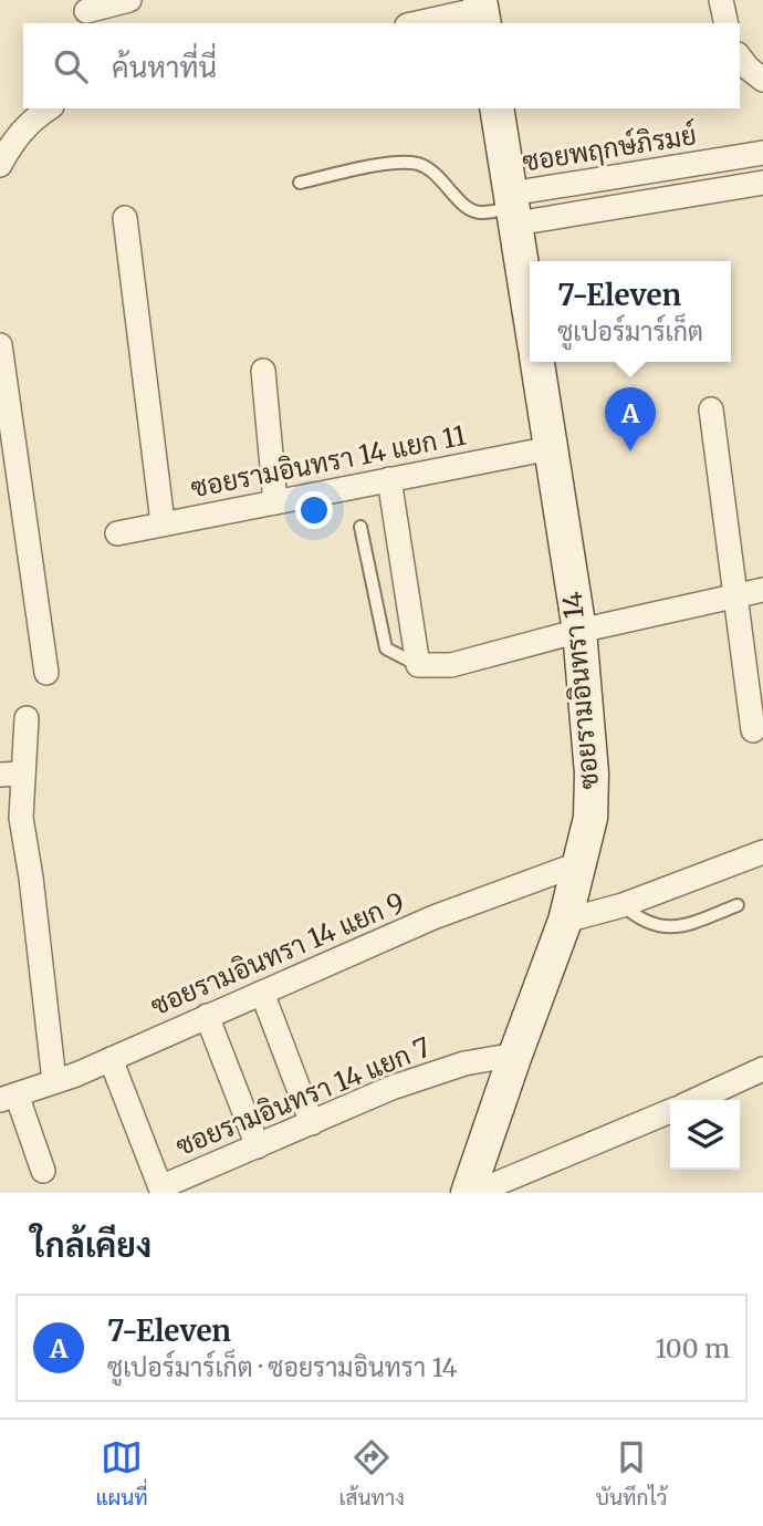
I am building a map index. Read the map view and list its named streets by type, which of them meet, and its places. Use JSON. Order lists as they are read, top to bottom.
{
  "streets": {
    "street": [
      "ซอยพฤกษ์ภิรมย์",
      "ซอยรามอินทรา 14 แยก 11",
      "ซอยรามอินทรา 14",
      "ซอยรามอินทรา 14 แยก 9",
      "ซอยรามอินทรา 14 แยก 7"
    ]
  },
  "crossings": [
    ["ซอยรามอินทรา 14 แยก 11", "ซอยรามอินทรา 14"],
    ["ซอยรามอินทรา 14", "ซอยรามอินทรา 14 แยก 9"],
    ["ซอยรามอินทรา 14", "ซอยรามอินทรา 14 แยก 7"],
    ["ซอยรามอินทรา 14 แยก 9", "ซอยรามอินทรา 14 แยก 7"]
  ],
  "page": {
    "search": "ค้นหาที่นี่",
    "popup": ["7-Eleven", "ซูเปอร์มาร์เก็ต"],
    "pins": "A",
    "heading": "ใกล้เคียง",
    "list": [
      {
        "mark": "A",
        "name": "7-Eleven",
        "note": "ซูเปอร์มาร์เก็ต · ซอยรามอินทรา 14",
        "value": "100 m"
      }
    ],
    "nav": ["แผนที่", "เส้นทาง", "บันทึกไว้"]
  }
}
